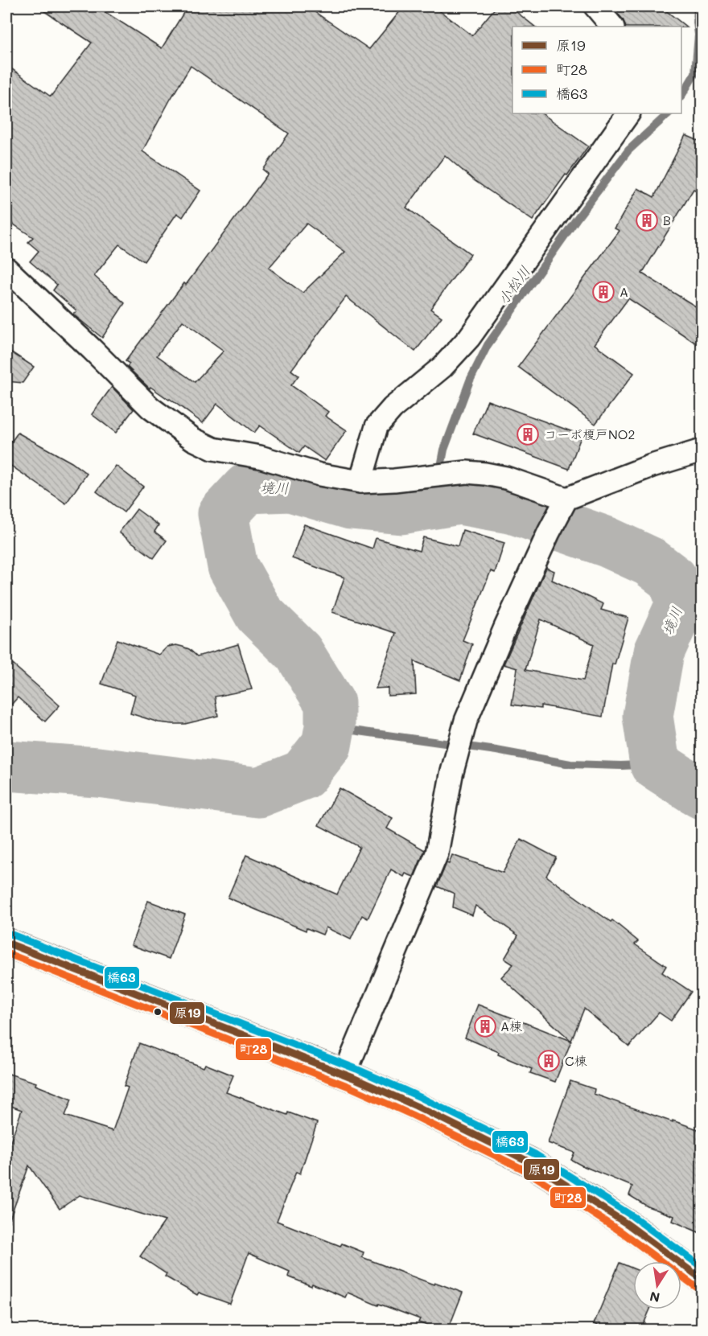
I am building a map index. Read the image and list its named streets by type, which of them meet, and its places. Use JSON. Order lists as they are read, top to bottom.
{
  "water": ["小松川", "境川"],
  "places": {
    "building": [
      "B",
      "A",
      "コーポ榎戸NO2",
      "A棟",
      "C棟"
    ]
  },
  "lines": ["transit line 橋63", "transit line 原19", "transit line 町28"],
  "legend": ["原19", "町28", "橋63"],
  "north": "bottom"
}
